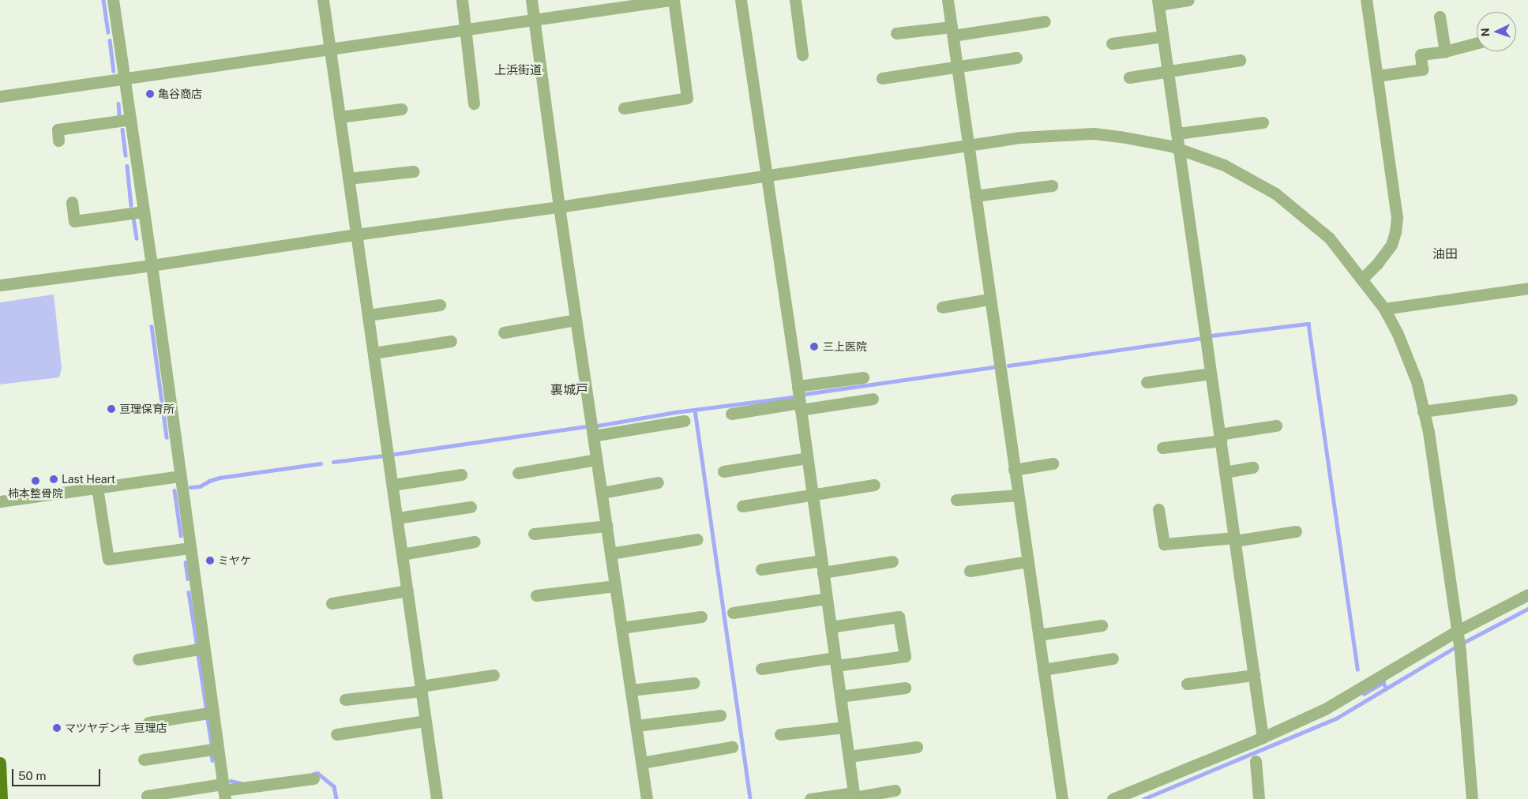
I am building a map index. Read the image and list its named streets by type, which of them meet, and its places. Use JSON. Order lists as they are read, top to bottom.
{
  "districts": ["上浜街道", "油田", "裏城戸"],
  "places": [
    "亀谷商店",
    "三上医院",
    "亘理保育所",
    "Last Heart",
    "柿本整骨院",
    "ミヤケ",
    "マツヤデンキ 亘理店"
  ],
  "scale_bar": "50 m",
  "north": "left"
}
